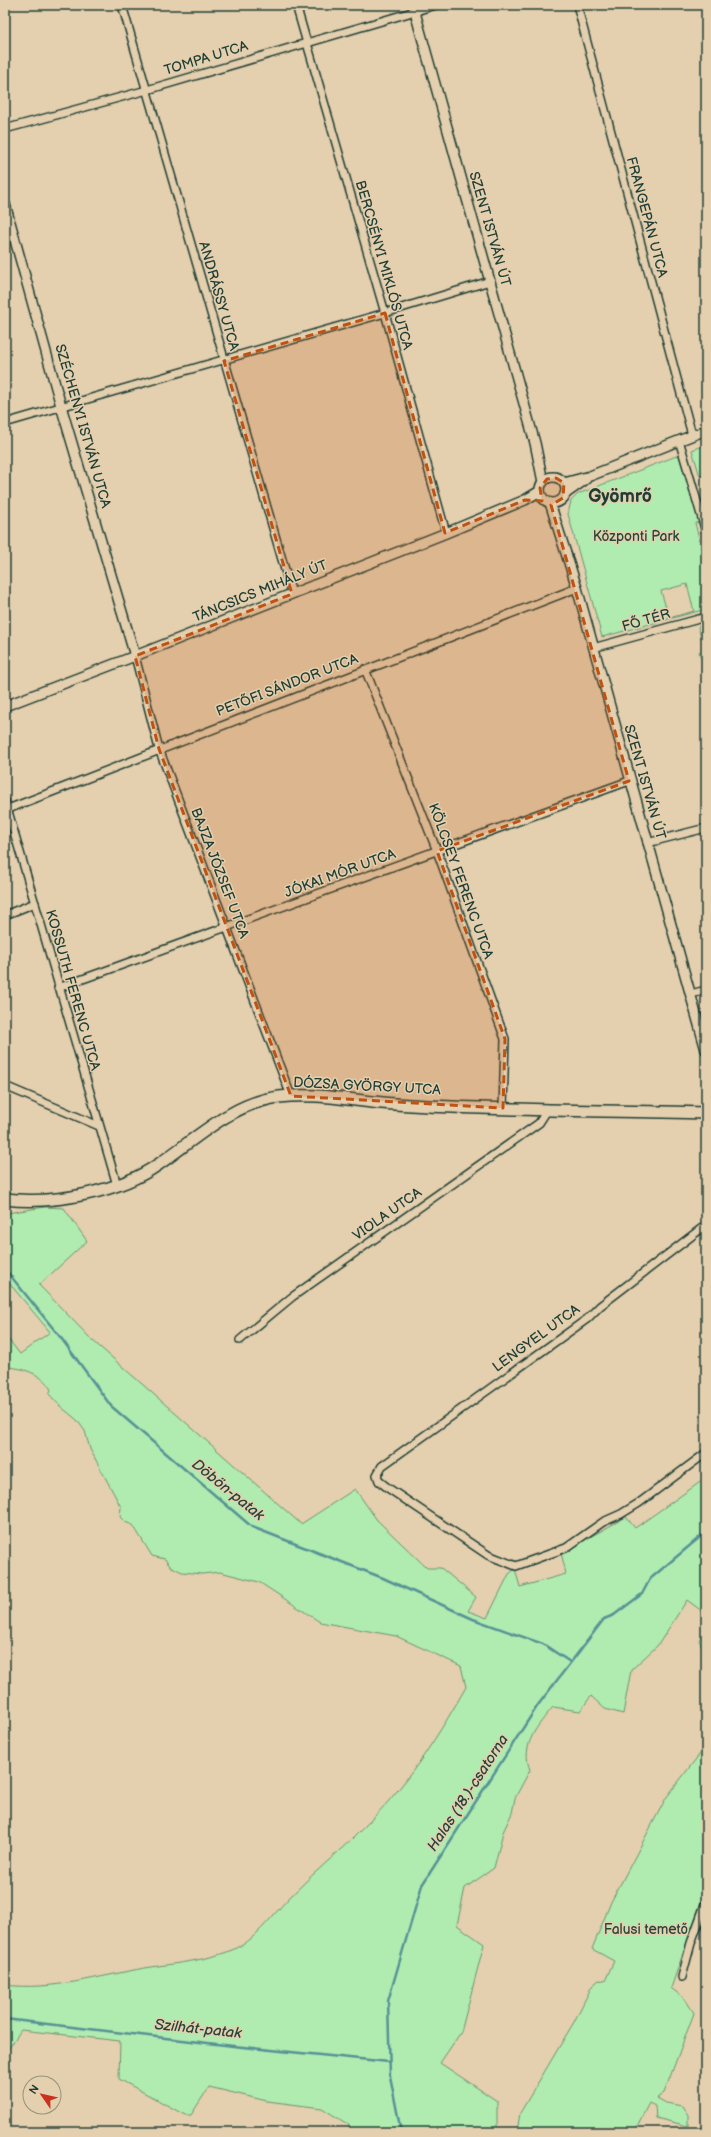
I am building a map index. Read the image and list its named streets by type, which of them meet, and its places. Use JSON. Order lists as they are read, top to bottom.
{
  "streets": {
    "main road": ["DÓZSA GYÖRGY UTCA"],
    "street": [
      "TOMPA UTCA",
      "FRANGEPÁN UTCA",
      "SZENT ISTVÁN ÚT",
      "BERCSÉNYI MIKLÓS UTCA",
      "ANDRÁSSY UTCA",
      "SZÉCHENYI ISTVÁN UTCA",
      "TÁNCSICS MIHÁLY ÚT",
      "FŐ TÉR",
      "PETŐFI SÁNDOR UTCA",
      "BAJZA JÓZSEF UTCA",
      "JÓKAI MÓR UTCA",
      "KÖLCSEY FERENC UTCA",
      "KOSSUTH FERENC UTCA",
      "VIOLA UTCA",
      "LENGYEL UTCA"
    ]
  },
  "crossings": [
    ["TOMPA UTCA", "SZENT ISTVÁN ÚT"],
    ["TOMPA UTCA", "BERCSÉNYI MIKLÓS UTCA"],
    ["TOMPA UTCA", "ANDRÁSSY UTCA"],
    ["SZENT ISTVÁN ÚT", "TÁNCSICS MIHÁLY ÚT"],
    ["SZENT ISTVÁN ÚT", "FŐ TÉR"],
    ["SZENT ISTVÁN ÚT", "PETŐFI SÁNDOR UTCA"],
    ["SZENT ISTVÁN ÚT", "JÓKAI MÓR UTCA"],
    ["BERCSÉNYI MIKLÓS UTCA", "TÁNCSICS MIHÁLY ÚT"],
    ["ANDRÁSSY UTCA", "TÁNCSICS MIHÁLY ÚT"],
    ["SZÉCHENYI ISTVÁN UTCA", "TÁNCSICS MIHÁLY ÚT"],
    ["SZÉCHENYI ISTVÁN UTCA", "BAJZA JÓZSEF UTCA"],
    ["TÁNCSICS MIHÁLY ÚT", "BAJZA JÓZSEF UTCA"],
    ["PETŐFI SÁNDOR UTCA", "BAJZA JÓZSEF UTCA"],
    ["PETŐFI SÁNDOR UTCA", "KÖLCSEY FERENC UTCA"],
    ["PETŐFI SÁNDOR UTCA", "KOSSUTH FERENC UTCA"],
    ["BAJZA JÓZSEF UTCA", "JÓKAI MÓR UTCA"],
    ["BAJZA JÓZSEF UTCA", "DÓZSA GYÖRGY UTCA"],
    ["JÓKAI MÓR UTCA", "KÖLCSEY FERENC UTCA"],
    ["JÓKAI MÓR UTCA", "KOSSUTH FERENC UTCA"],
    ["KÖLCSEY FERENC UTCA", "DÓZSA GYÖRGY UTCA"],
    ["KOSSUTH FERENC UTCA", "DÓZSA GYÖRGY UTCA"],
    ["DÓZSA GYÖRGY UTCA", "VIOLA UTCA"]
  ],
  "districts": ["Gyömrő"],
  "water": ["Döbön-patak", "Halas (18.)-csatorna", "Szilhát-patak"],
  "parks": ["Központi Park", "Falusi temető"],
  "north": "top left"
}
